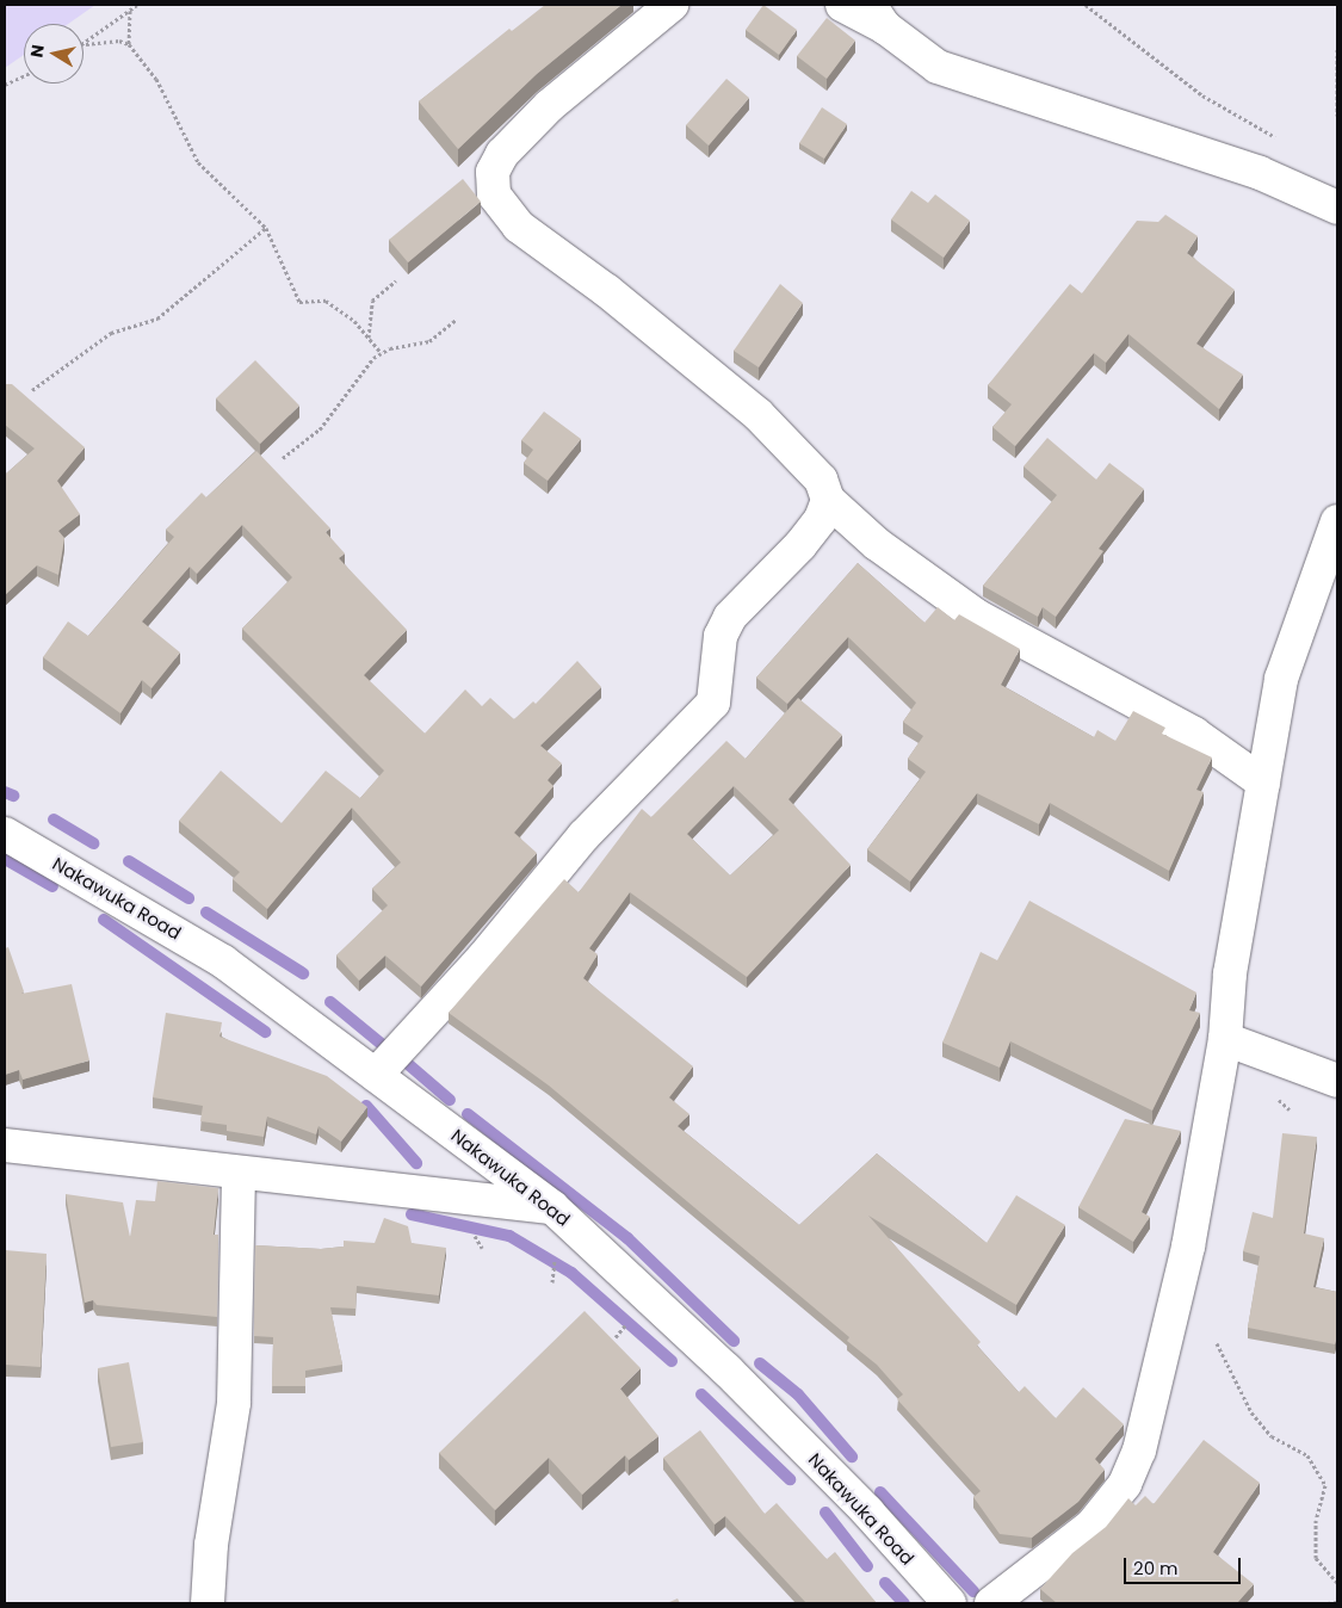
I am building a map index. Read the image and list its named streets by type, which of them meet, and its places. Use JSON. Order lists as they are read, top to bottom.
{
  "streets": {
    "street": ["Nakawuka Road"]
  },
  "scale_bar": "20 m",
  "north": "left"
}
